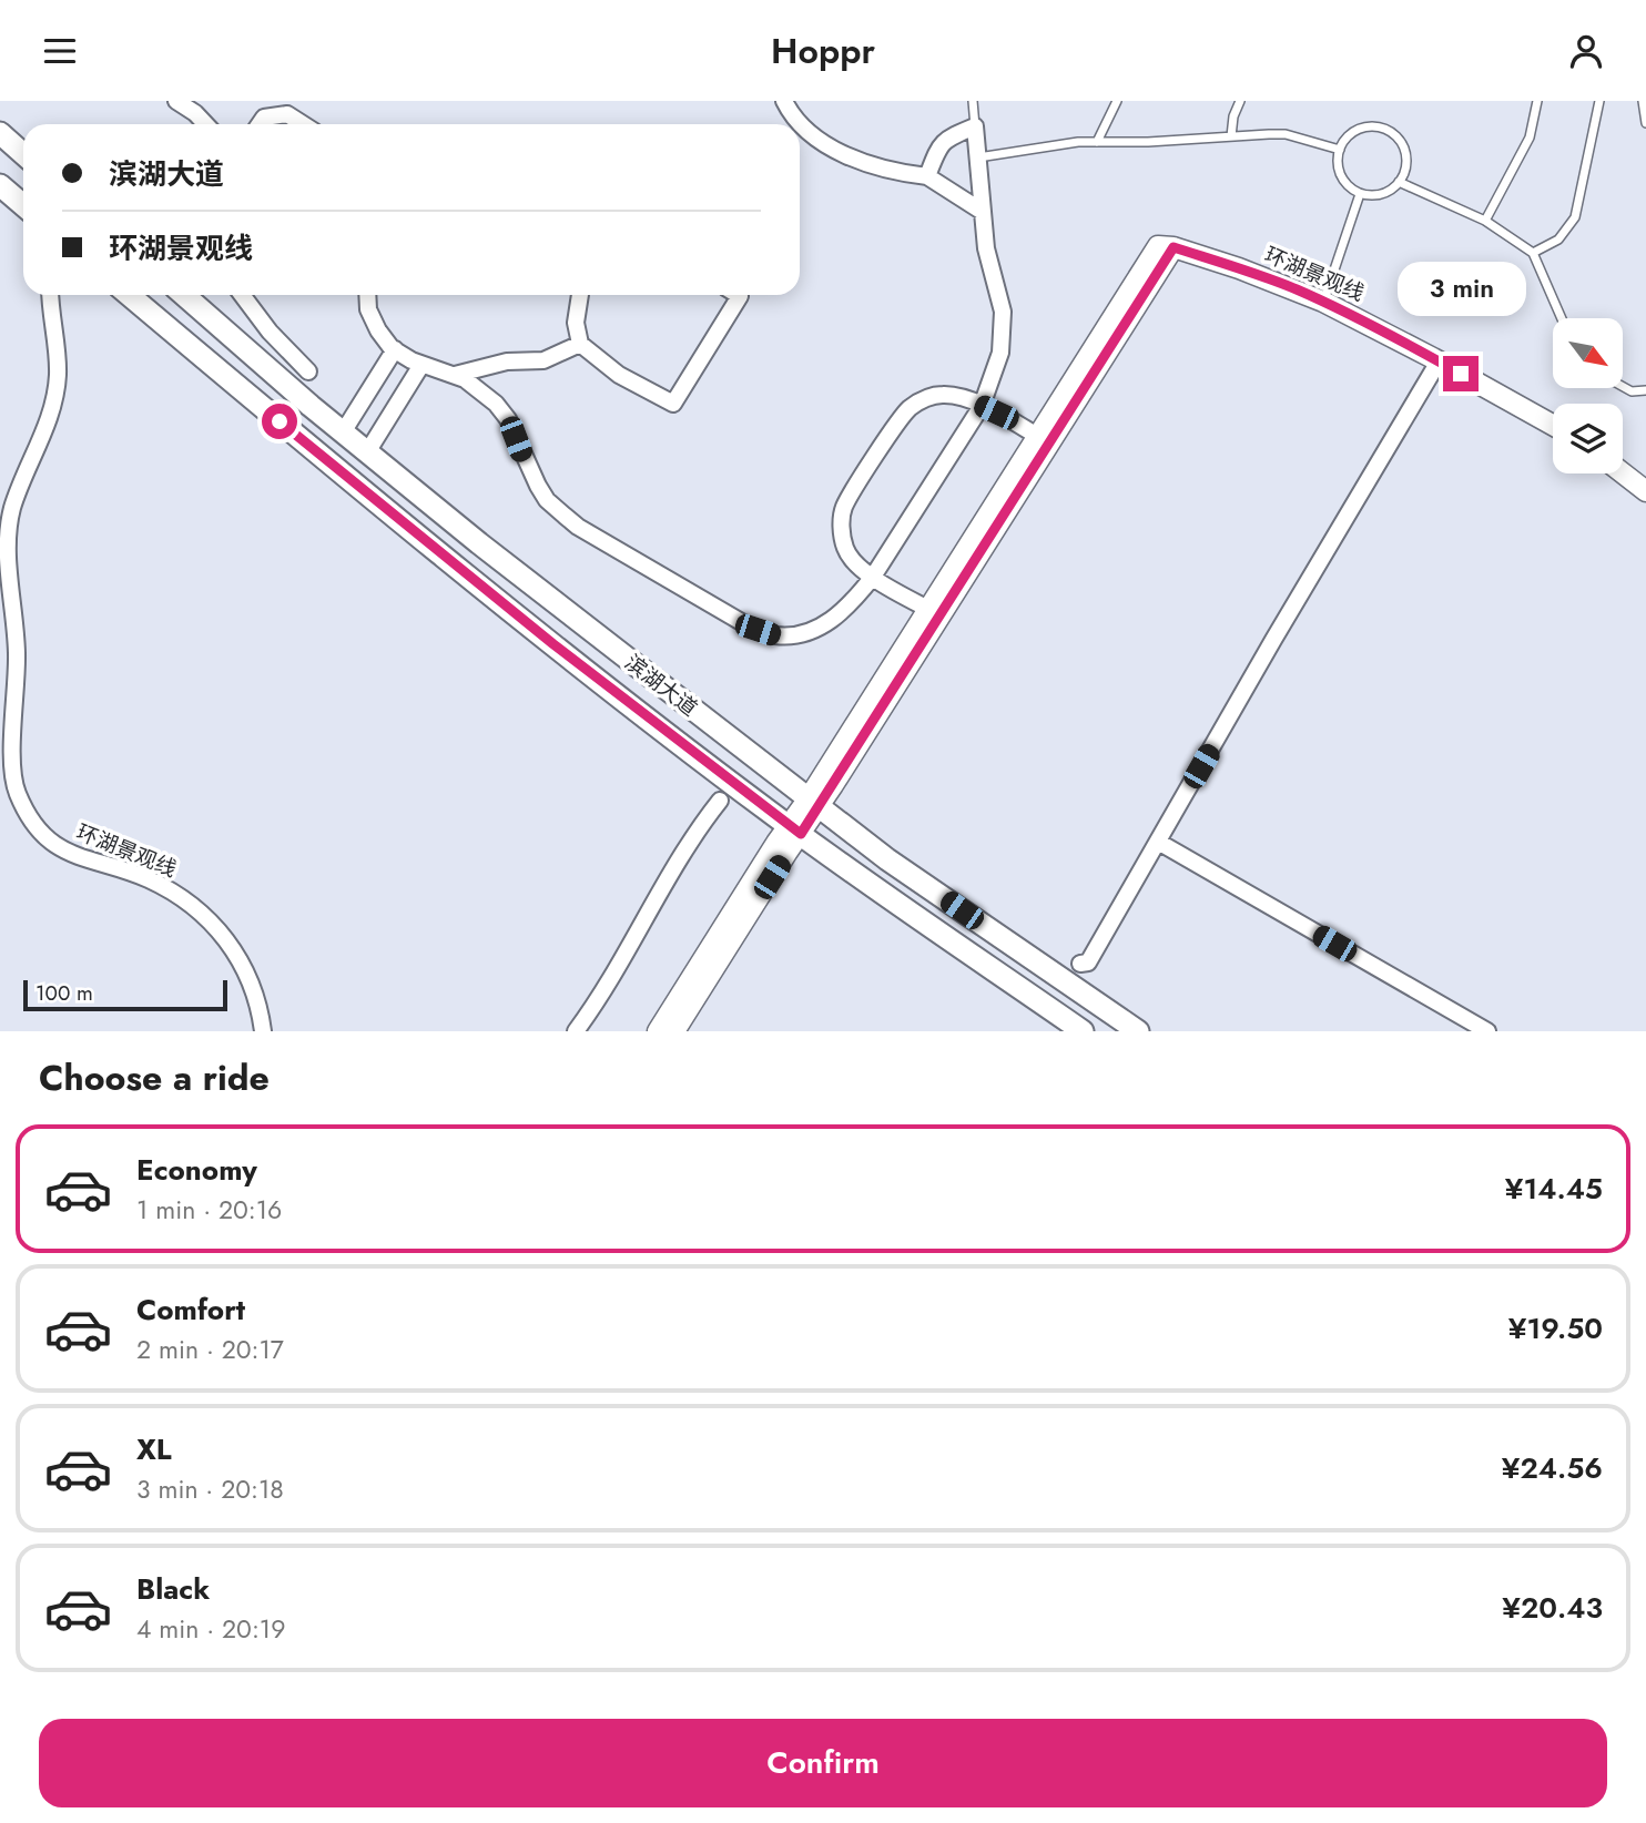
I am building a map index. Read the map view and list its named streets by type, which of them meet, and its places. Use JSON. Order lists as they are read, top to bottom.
{
  "streets": {
    "main road": ["滨湖大道"],
    "street": ["环湖景观线"]
  },
  "scale_bar": "100 m",
  "north": "bottom right",
  "page": {
    "header": "Hoppr",
    "banner": ["滨湖大道", "环湖景观线"],
    "bubble": "3 min",
    "scale": "100 m",
    "heading": "Choose a ride",
    "list": [
      {
        "name": "Economy",
        "note": "1 min · 20:16",
        "value": "¥14.45"
      },
      {
        "name": "Comfort",
        "note": "2 min · 20:17",
        "value": "¥19.50"
      },
      {
        "name": "XL",
        "note": "3 min · 20:18",
        "value": "¥24.56"
      },
      {
        "name": "Black",
        "note": "4 min · 20:19",
        "value": "¥20.43"
      }
    ],
    "buttons": "Confirm"
  }
}
